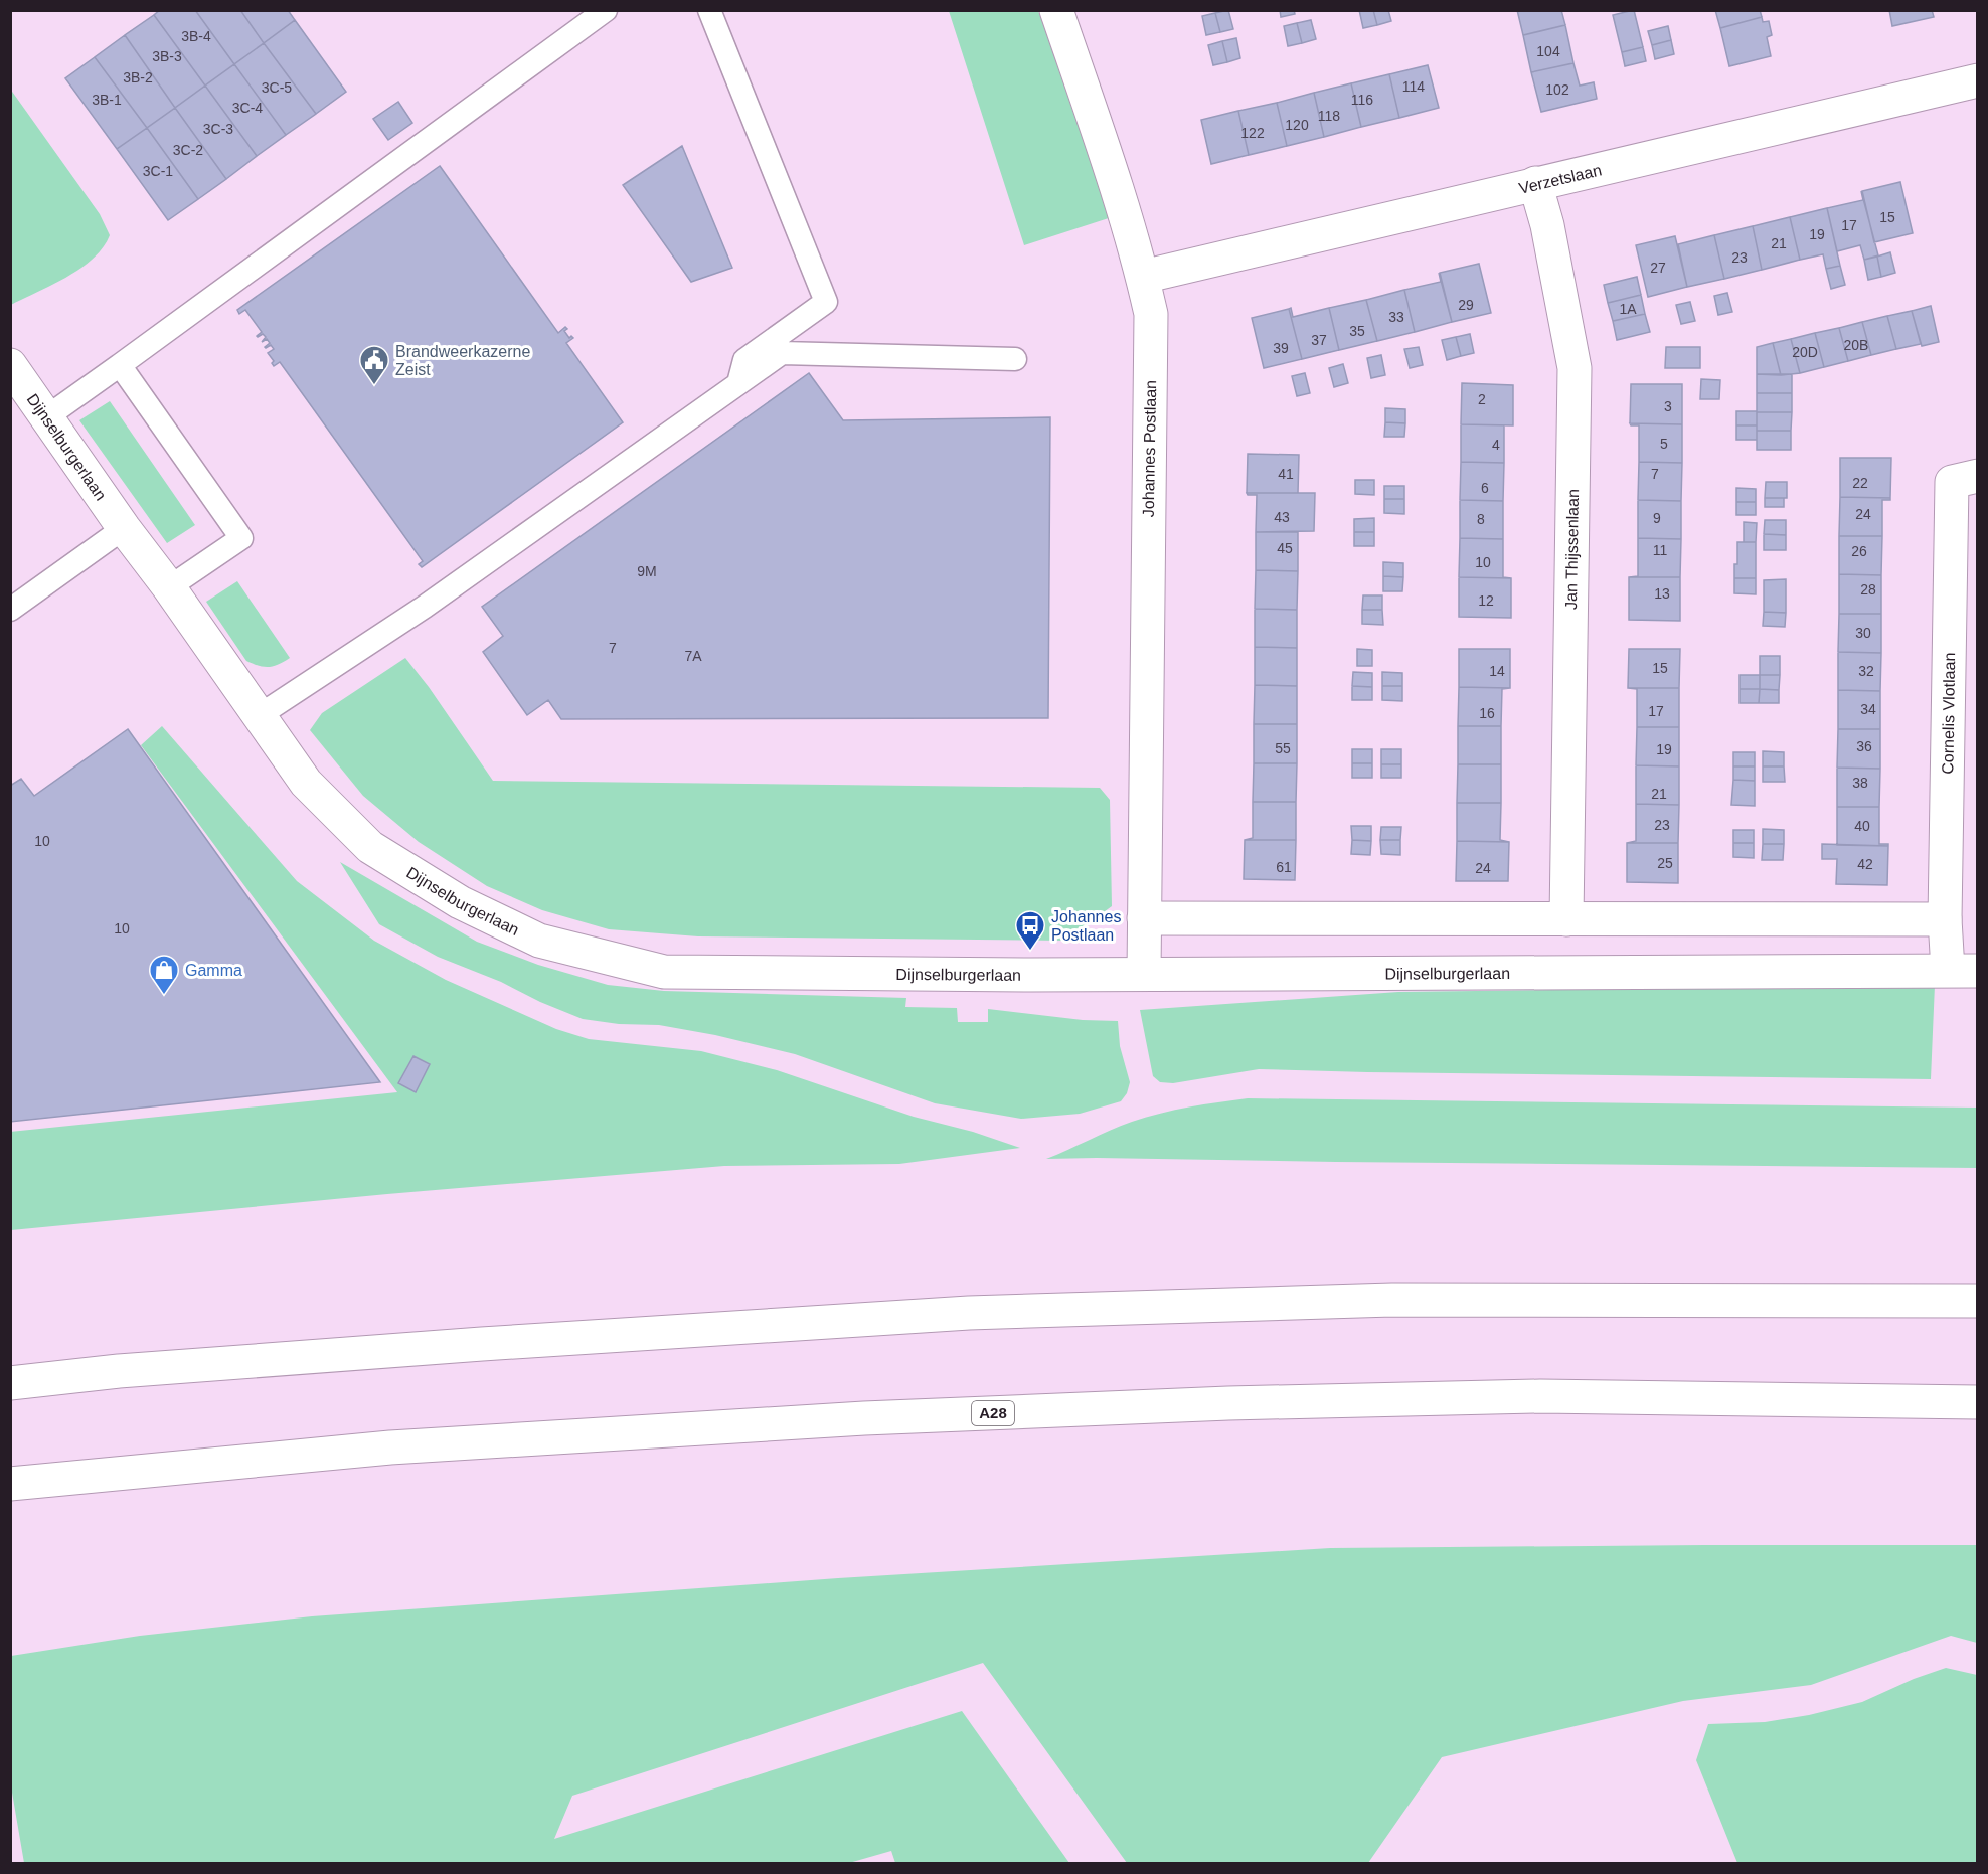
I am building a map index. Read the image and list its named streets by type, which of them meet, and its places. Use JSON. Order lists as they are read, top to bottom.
{
  "streets": {
    "main road": [
      "Verzetslaan",
      "Dijnselburgerlaan",
      "Johannes Postlaan",
      "Jan Thijssenlaan",
      "Cornelis Vlotlaan",
      "A28"
    ]
  },
  "crossings": [
    ["Verzetslaan", "Johannes Postlaan"],
    ["Verzetslaan", "Jan Thijssenlaan"],
    ["Dijnselburgerlaan", "Johannes Postlaan"],
    ["Dijnselburgerlaan", "Cornelis Vlotlaan"]
  ],
  "places": {
    "public building": ["Brandweerkazerne Zeist"],
    "bus stop": ["Johannes Postlaan"],
    "shop": ["Gamma"]
  },
  "house_numbers": [
    "3B-4",
    "104",
    "3B-3",
    "3B-2",
    "114",
    "3C-5",
    "102",
    "3B-1",
    "116",
    "3C-4",
    "118",
    "120",
    "3C-3",
    "122",
    "3C-2",
    "3C-1",
    "15",
    "17",
    "19",
    "21",
    "23",
    "27",
    "29",
    "1A",
    "33",
    "35",
    "37",
    "20B",
    "39",
    "20D",
    "2",
    "3",
    "5",
    "4",
    "41",
    "7",
    "22",
    "6",
    "24",
    "43",
    "9",
    "8",
    "45",
    "11",
    "26",
    "10",
    "9M",
    "28",
    "13",
    "12",
    "30",
    "7",
    "7A",
    "15",
    "14",
    "32",
    "34",
    "17",
    "16",
    "36",
    "55",
    "19",
    "38",
    "21",
    "23",
    "40",
    "10",
    "25",
    "42",
    "61",
    "24",
    "10"
  ]
}
